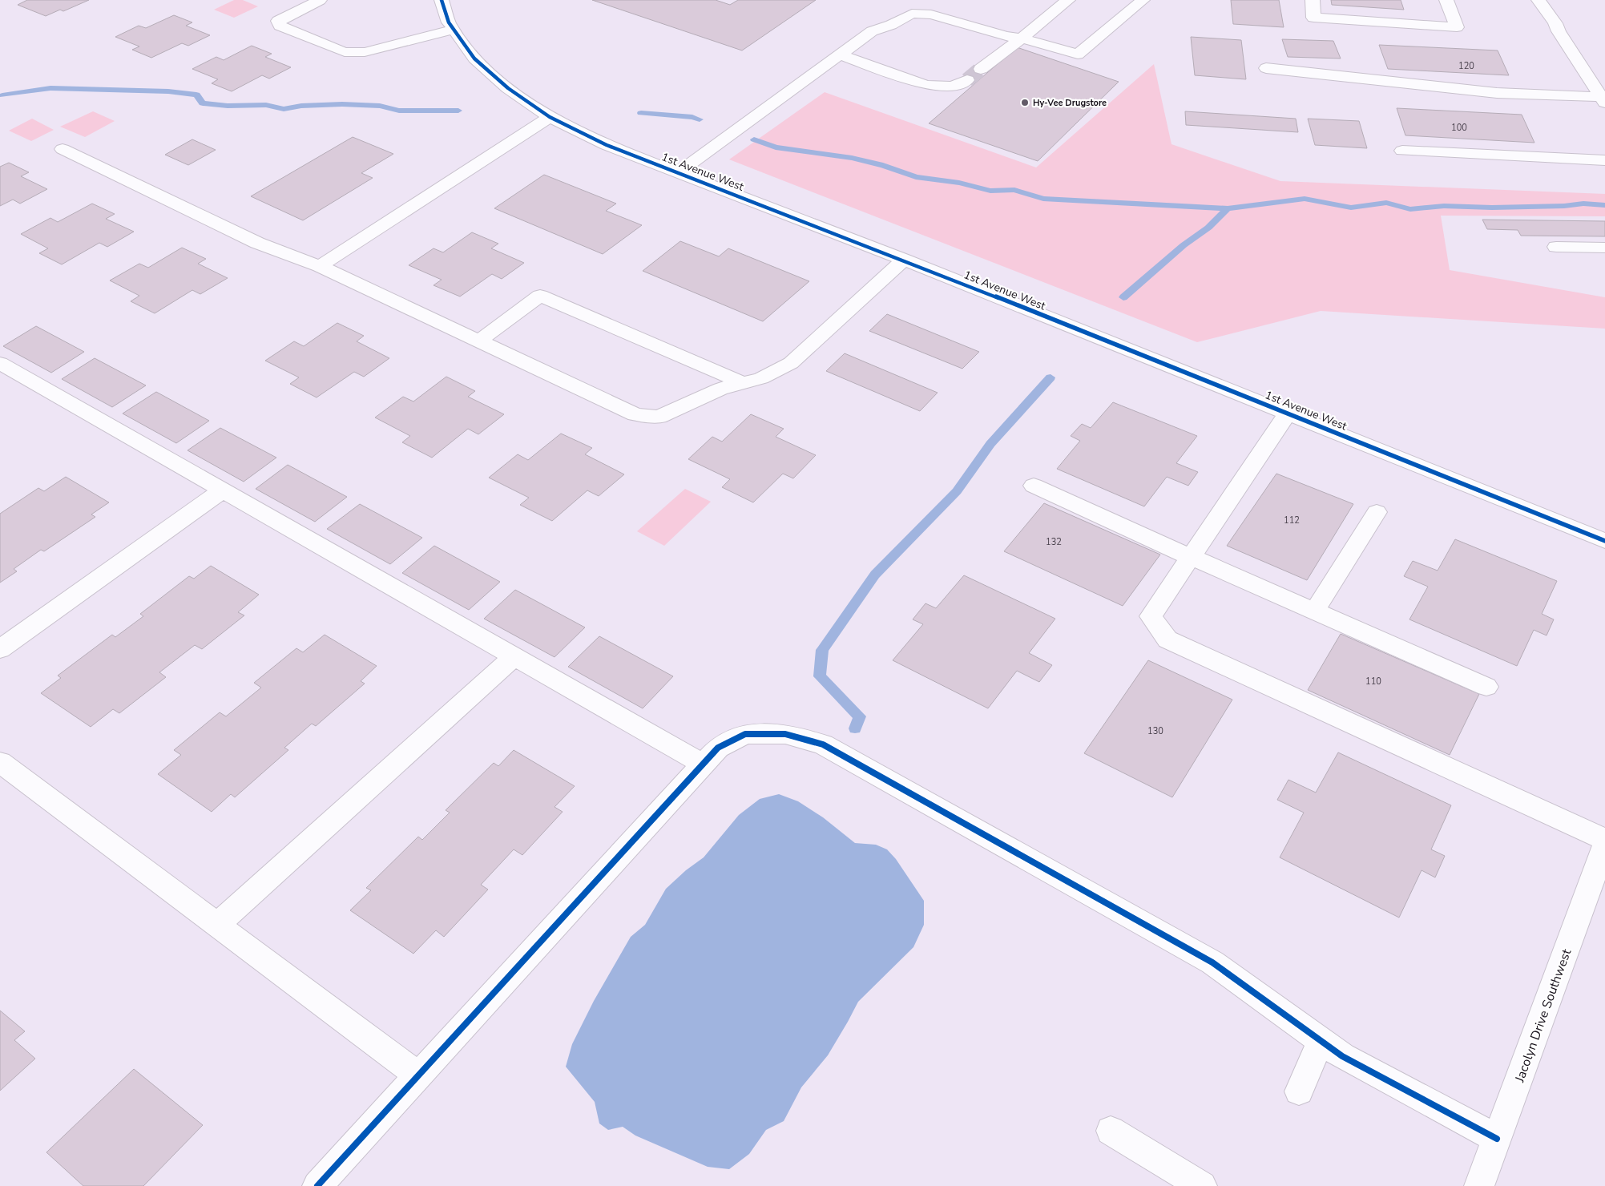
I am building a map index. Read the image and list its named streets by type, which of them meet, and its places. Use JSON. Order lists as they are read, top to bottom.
{
  "streets": {
    "street": ["1st Avenue West", "Jacolyn Drive Southwest"]
  },
  "places": ["Hy-Vee Drugstore"],
  "house_numbers": [
    "120",
    "100",
    "112",
    "132",
    "110",
    "130"
  ]
}
